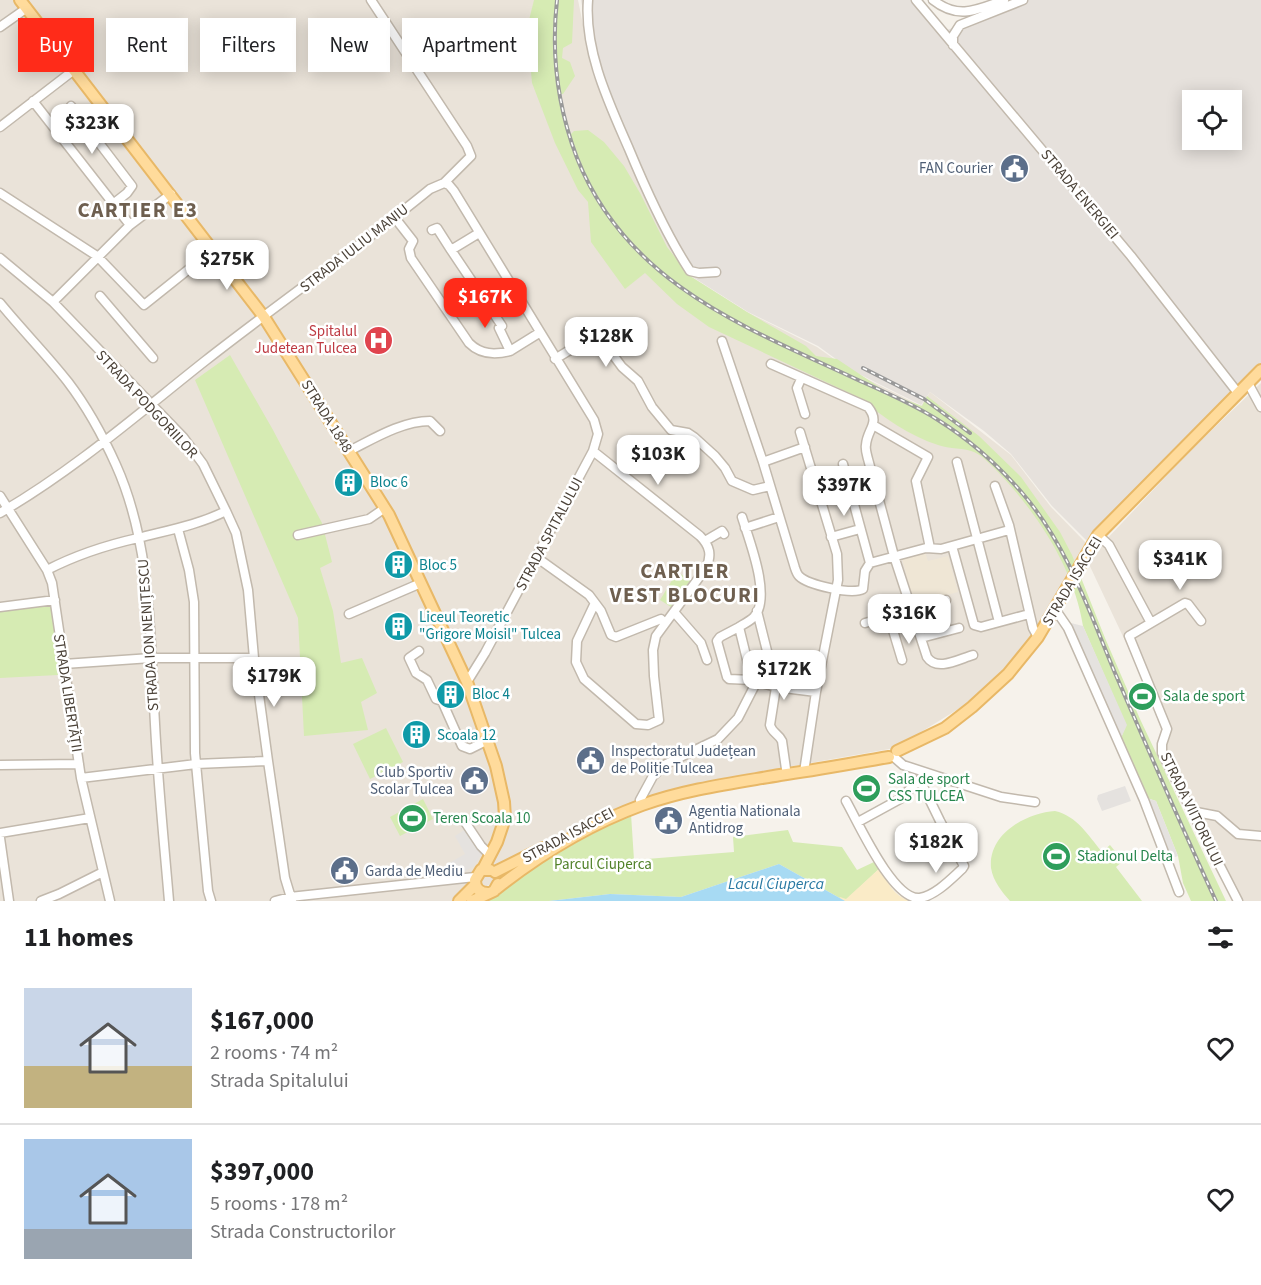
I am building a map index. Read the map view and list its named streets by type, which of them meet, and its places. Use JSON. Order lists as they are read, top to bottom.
{
  "streets": {
    "main road": ["STRADA 1848", "STRADA ISACCEI"],
    "street": [
      "STRADA ENERGIEI",
      "STRADA IULIU MANIU",
      "STRADA PODGORIILOR",
      "STRADA SPITALULUI",
      "STRADA ION NENIȚESCU",
      "STRADA LIBERTĂȚII",
      "STRADA VIITORULUI"
    ]
  },
  "crossings": [
    ["STRADA ENERGIEI", "STRADA ISACCEI"],
    ["STRADA IULIU MANIU", "STRADA PODGORIILOR"],
    ["STRADA IULIU MANIU", "STRADA 1848"],
    ["STRADA IULIU MANIU", "STRADA SPITALULUI"],
    ["STRADA IULIU MANIU", "STRADA ION NENIȚESCU"],
    ["STRADA IULIU MANIU", "STRADA LIBERTĂȚII"],
    ["STRADA 1848", "STRADA SPITALULUI"]
  ],
  "districts": ["CARTIER E3", "CARTIER VEST BLOCURI"],
  "water": ["Lacul Ciuperca"],
  "parks": ["Parcul Ciuperca"],
  "places": {
    "public building": [
      "FAN Courier",
      "Inspectoratul Județean de Poliție Tulcea",
      "Club Sportiv Scolar Tulcea",
      "Agentia Nationala Antidrog",
      "Garda de Mediu"
    ],
    "hospital": ["Spitalul Judetean Tulcea"],
    "building": [
      "Bloc 6",
      "Bloc 5",
      "Liceul Teoretic \"Grigore Moisil\" Tulcea",
      "Bloc 4",
      "Scoala 12"
    ],
    "sports": [
      "Sala de sport",
      "Sala de sport CSS TULCEA",
      "Teren Scoala 10",
      "Stadionul Delta"
    ]
  },
  "page": {
    "chip": [
      "Buy",
      "Rent",
      "Filters",
      "New",
      "Apartment"
    ],
    "price": [
      "$323K",
      "$275K",
      "$167K",
      "$128K",
      "$103K",
      "$397K",
      "$341K",
      "$316K",
      "$172K",
      "$179K",
      "$182K"
    ],
    "heading": "11 homes",
    "list": [
      {
        "name": "$167,000",
        "note": "2 rooms · 74 m² · Strada Spitalului"
      },
      {
        "name": "$397,000",
        "note": "5 rooms · 178 m² · Strada Constructorilor"
      }
    ]
  }
}
